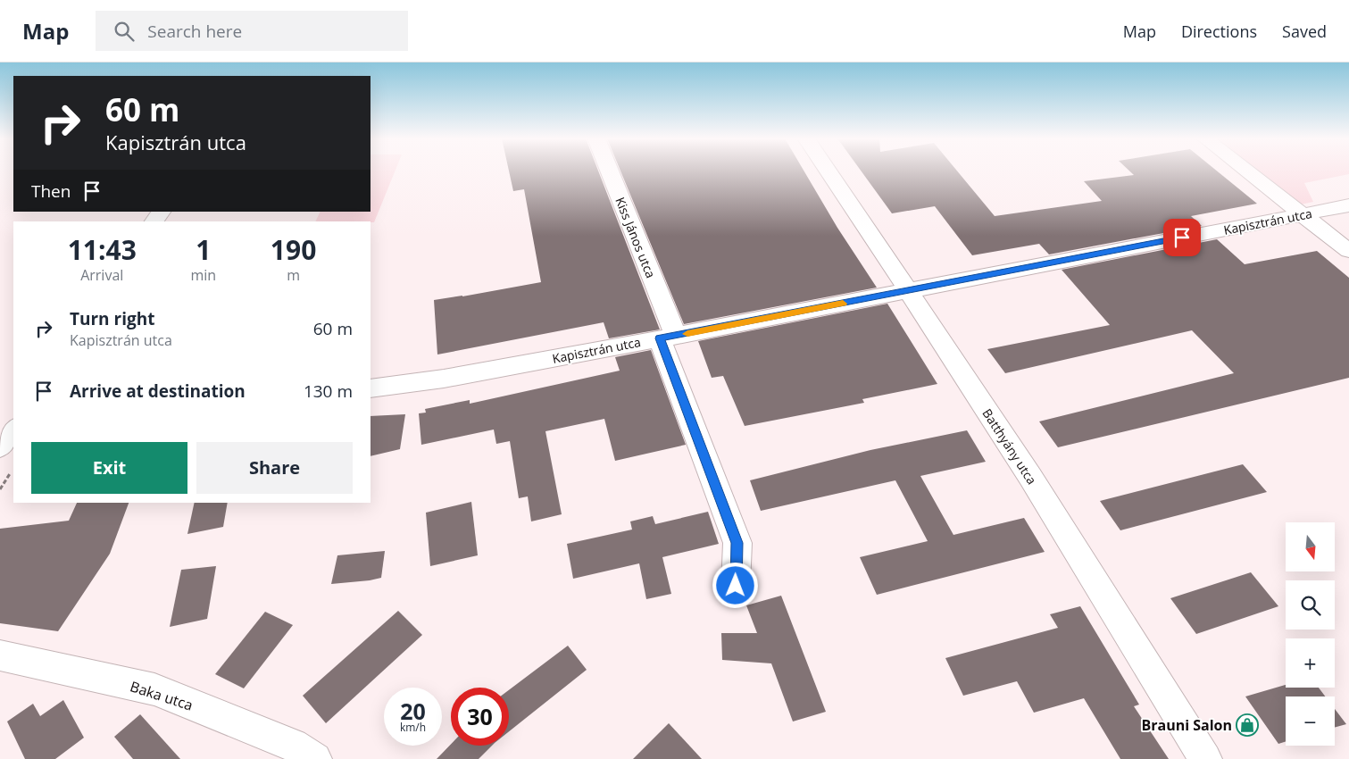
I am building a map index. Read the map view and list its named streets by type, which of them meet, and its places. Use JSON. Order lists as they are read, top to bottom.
{
  "streets": {
    "street": [
      "Kapisztrán utca",
      "Kiss János utca",
      "Batthyány utca",
      "Baka utca"
    ]
  },
  "crossings": [
    ["Kapisztrán utca", "Kiss János utca"],
    ["Kapisztrán utca", "Batthyány utca"]
  ],
  "places": {
    "shop": ["Brauni Salon"]
  },
  "north": "bottom",
  "page": {
    "header": "Map",
    "search": "Search here",
    "nav": ["Map", "Directions", "Saved"],
    "turn": ["60 m", "Kapisztrán utca"],
    "then": "Then",
    "eta": [
      "11:43",
      "Arrival",
      "1",
      "min",
      "190",
      "m"
    ],
    "list": [
      {
        "name": "Turn right",
        "note": "Kapisztrán utca",
        "value": "60 m"
      },
      {
        "name": "Arrive at destination",
        "value": "130 m"
      }
    ],
    "buttons": ["Exit", "Share"],
    "map_buttons": ["+", "−"],
    "speed": "20 km/h",
    "limit": "30"
  }
}
